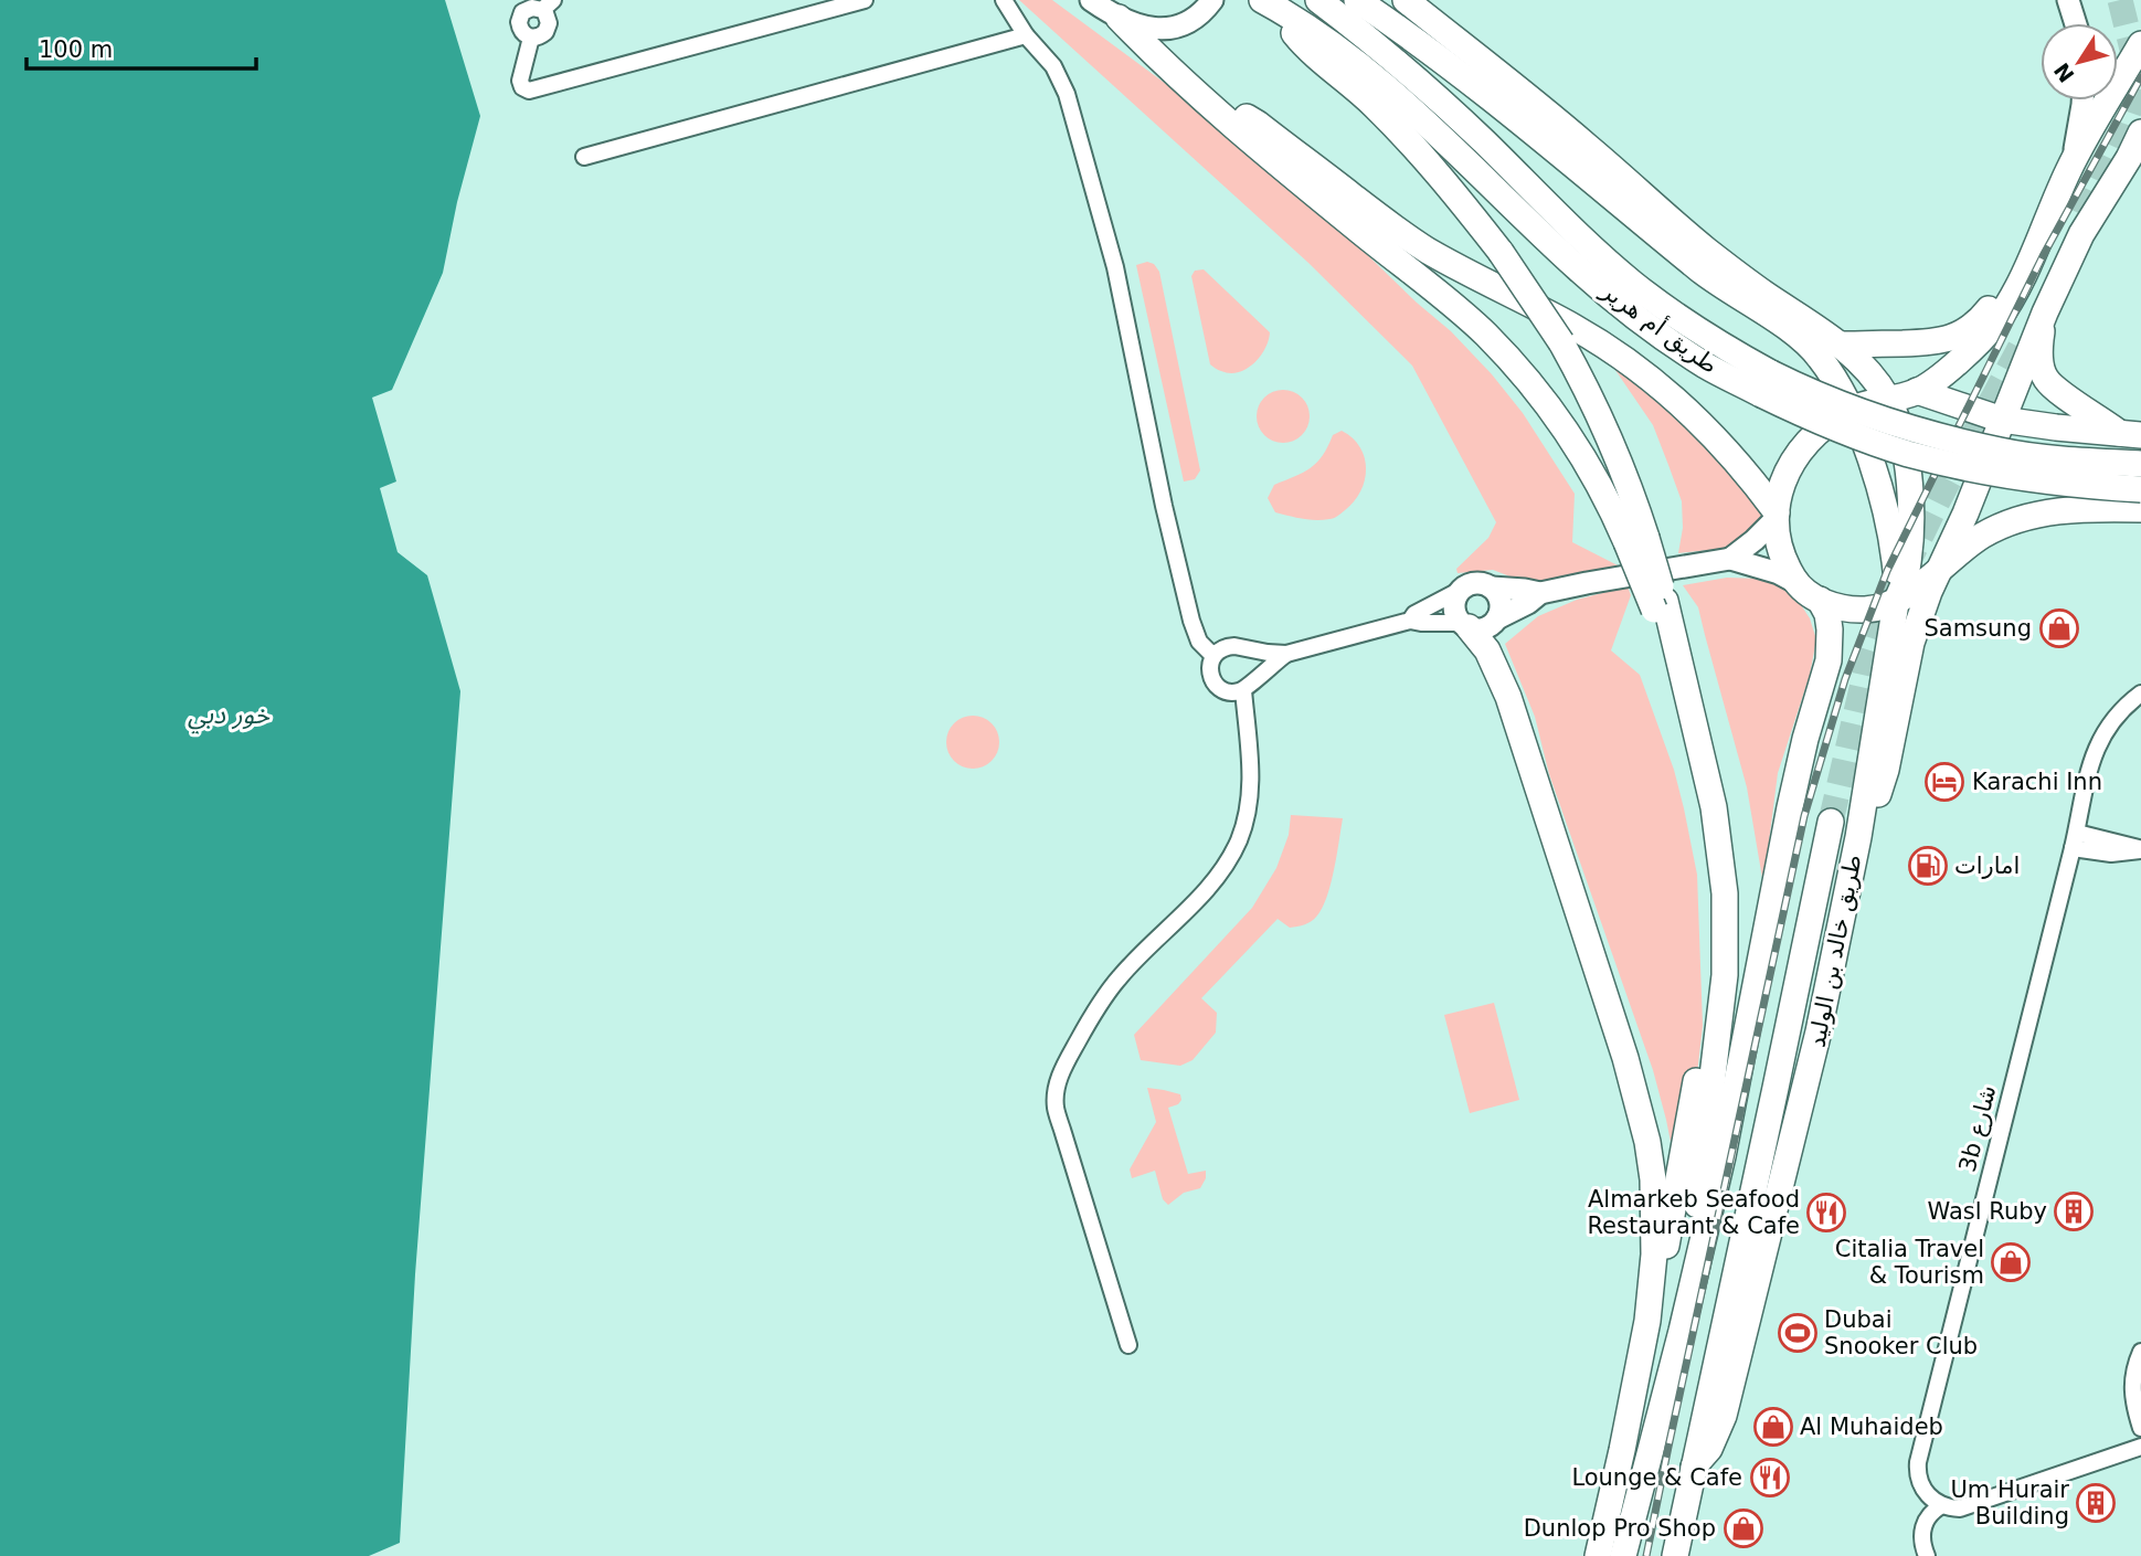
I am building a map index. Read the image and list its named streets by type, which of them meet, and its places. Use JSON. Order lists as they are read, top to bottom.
{
  "streets": {
    "main road": ["طريق أم هرير", "طريق خالد بن الوليد"],
    "street": ["3b شارع"]
  },
  "water": ["خور دبي"],
  "places": {
    "shop": [
      "Samsung",
      "Citalia Travel & Tourism",
      "Al Muhaideb",
      "Dunlop Pro Shop"
    ],
    "hotel": ["Karachi Inn"],
    "fuel station": ["امارات"],
    "building": ["Wasl Ruby", "Um Hurair Building"],
    "restaurant": ["Almarkeb Seafood Restaurant & Cafe", "Lounge & Cafe"],
    "sports": ["Dubai Snooker Club"]
  },
  "scale_bar": "100 m",
  "north": "bottom left"
}
